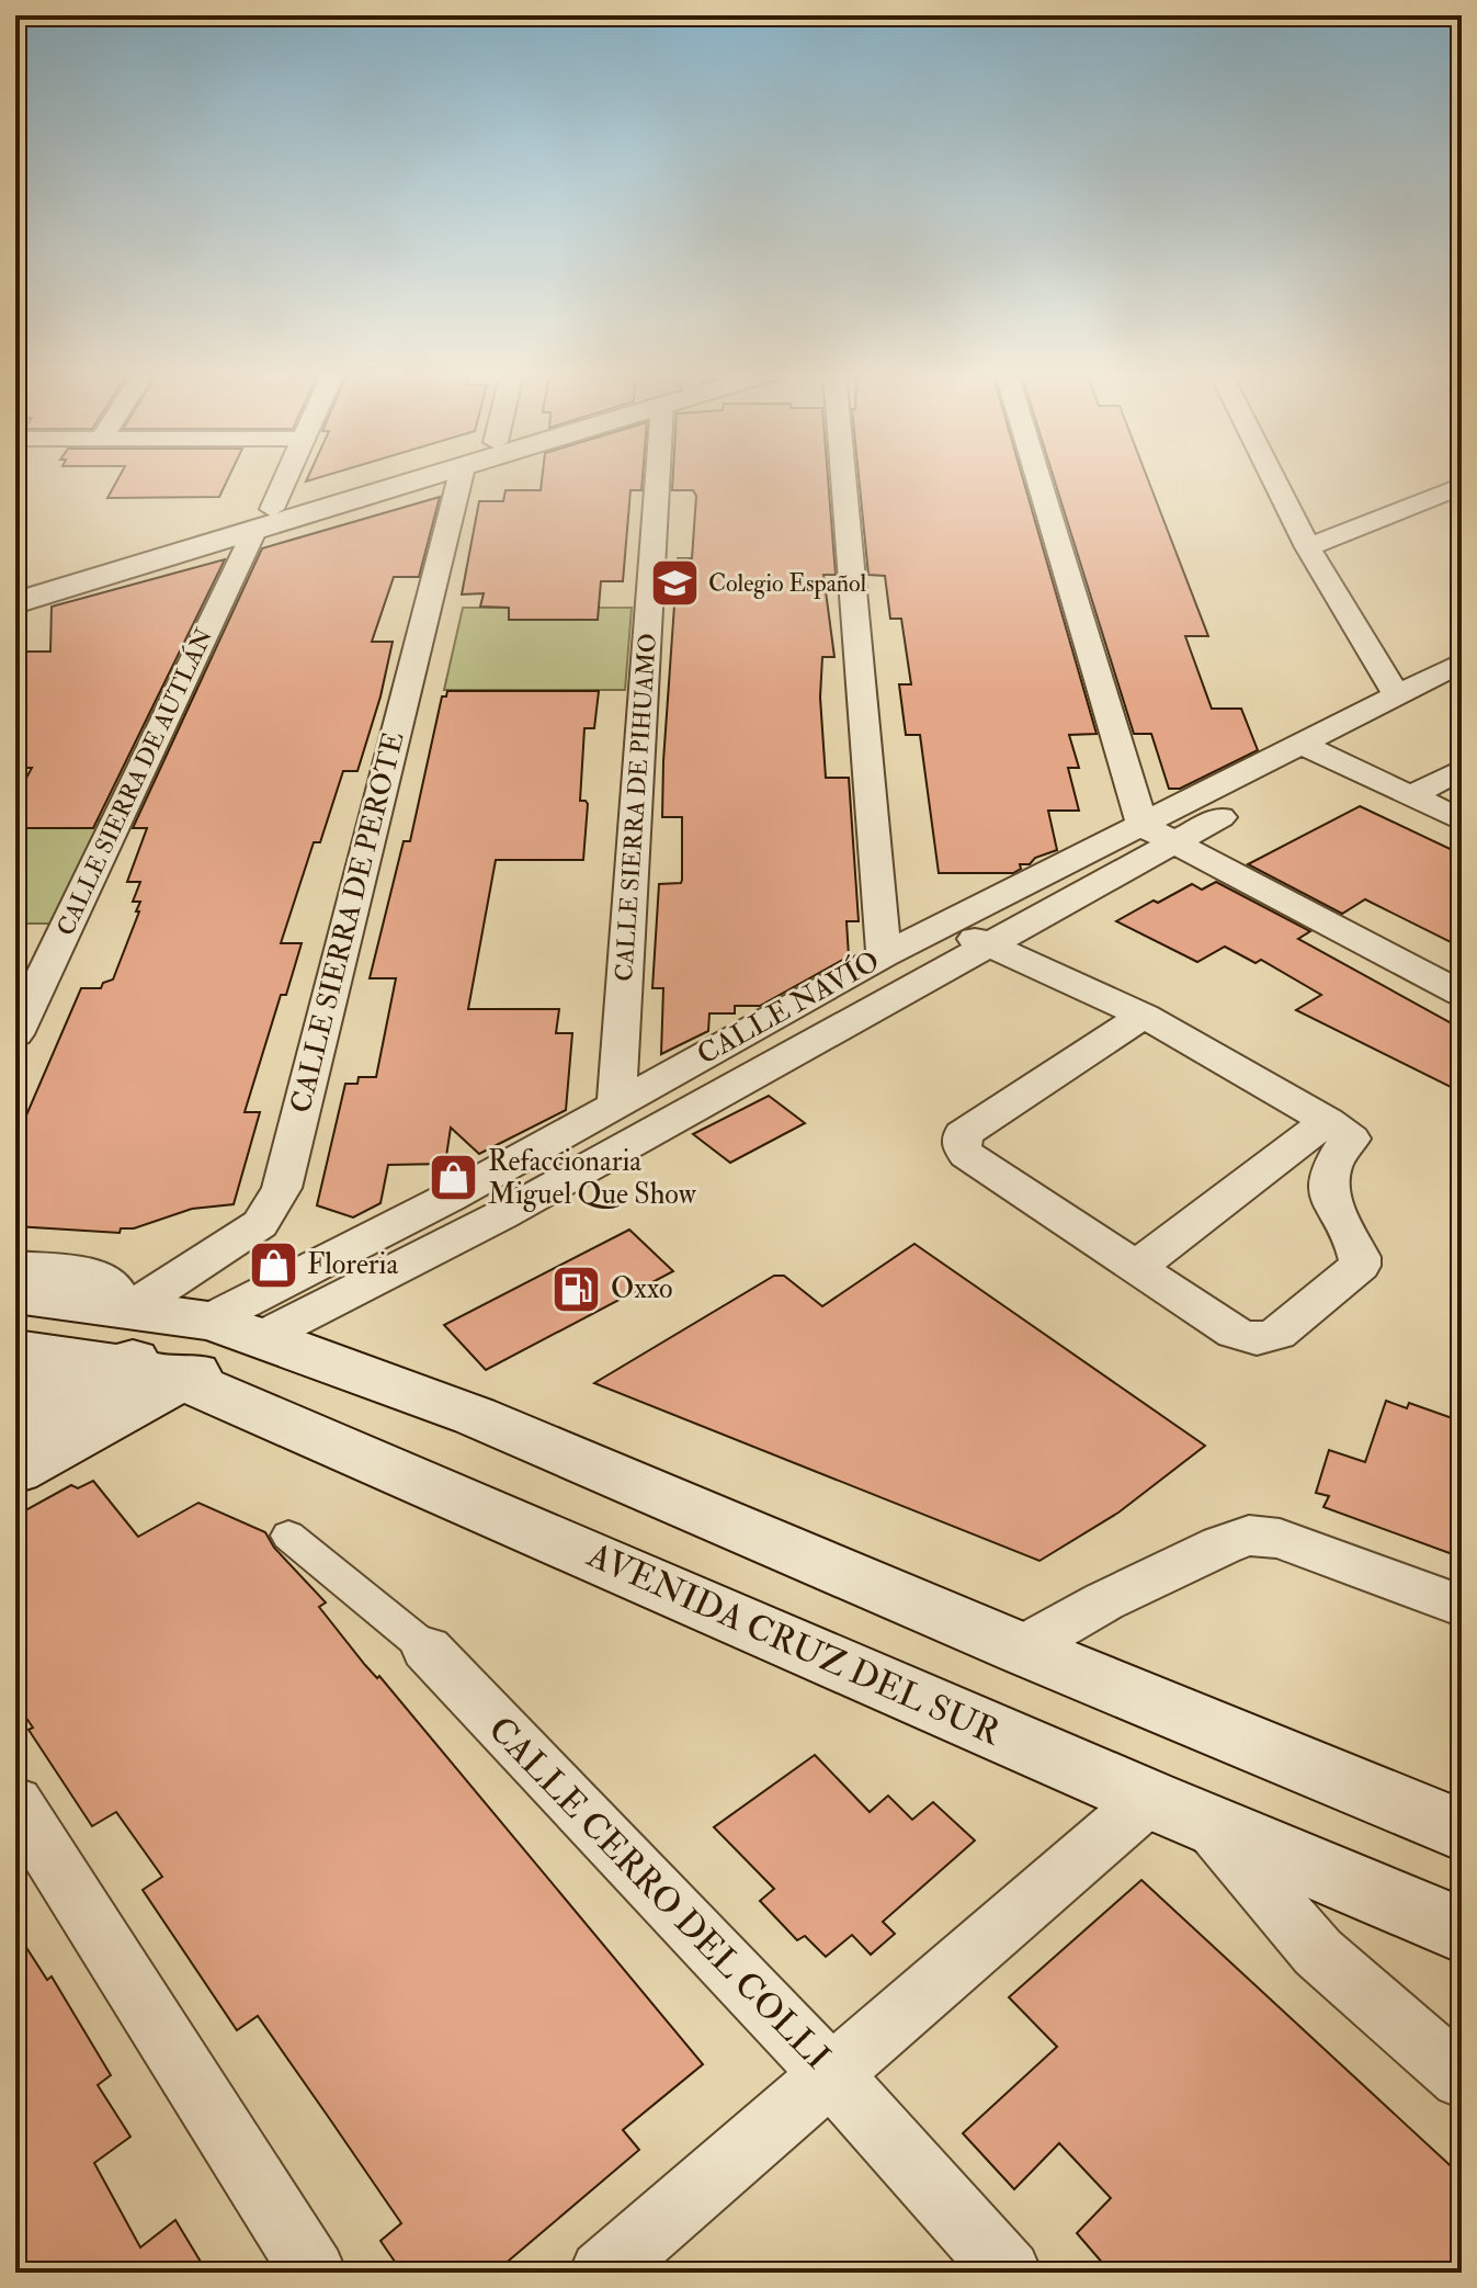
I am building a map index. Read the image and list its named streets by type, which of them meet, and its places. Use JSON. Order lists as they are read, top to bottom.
{
  "streets": {
    "main road": ["CALLE NAVÍO", "AVENIDA CRUZ DEL SUR"],
    "street": [
      "CALLE SIERRA DE AUTLÁN",
      "CALLE SIERRA DE PIHUAMO",
      "CALLE SIERRA DE PEROTE",
      "CALLE CERRO DEL COLLI"
    ]
  },
  "crossings": [
    ["CALLE SIERRA DE PIHUAMO", "CALLE NAVÍO"],
    ["CALLE NAVÍO", "AVENIDA CRUZ DEL SUR"]
  ],
  "places": {
    "school or university": ["Colegio Español"],
    "shop": ["Refaccionaria Miguel Que Show", "Floreria"],
    "fuel station": ["Oxxo"]
  }
}
